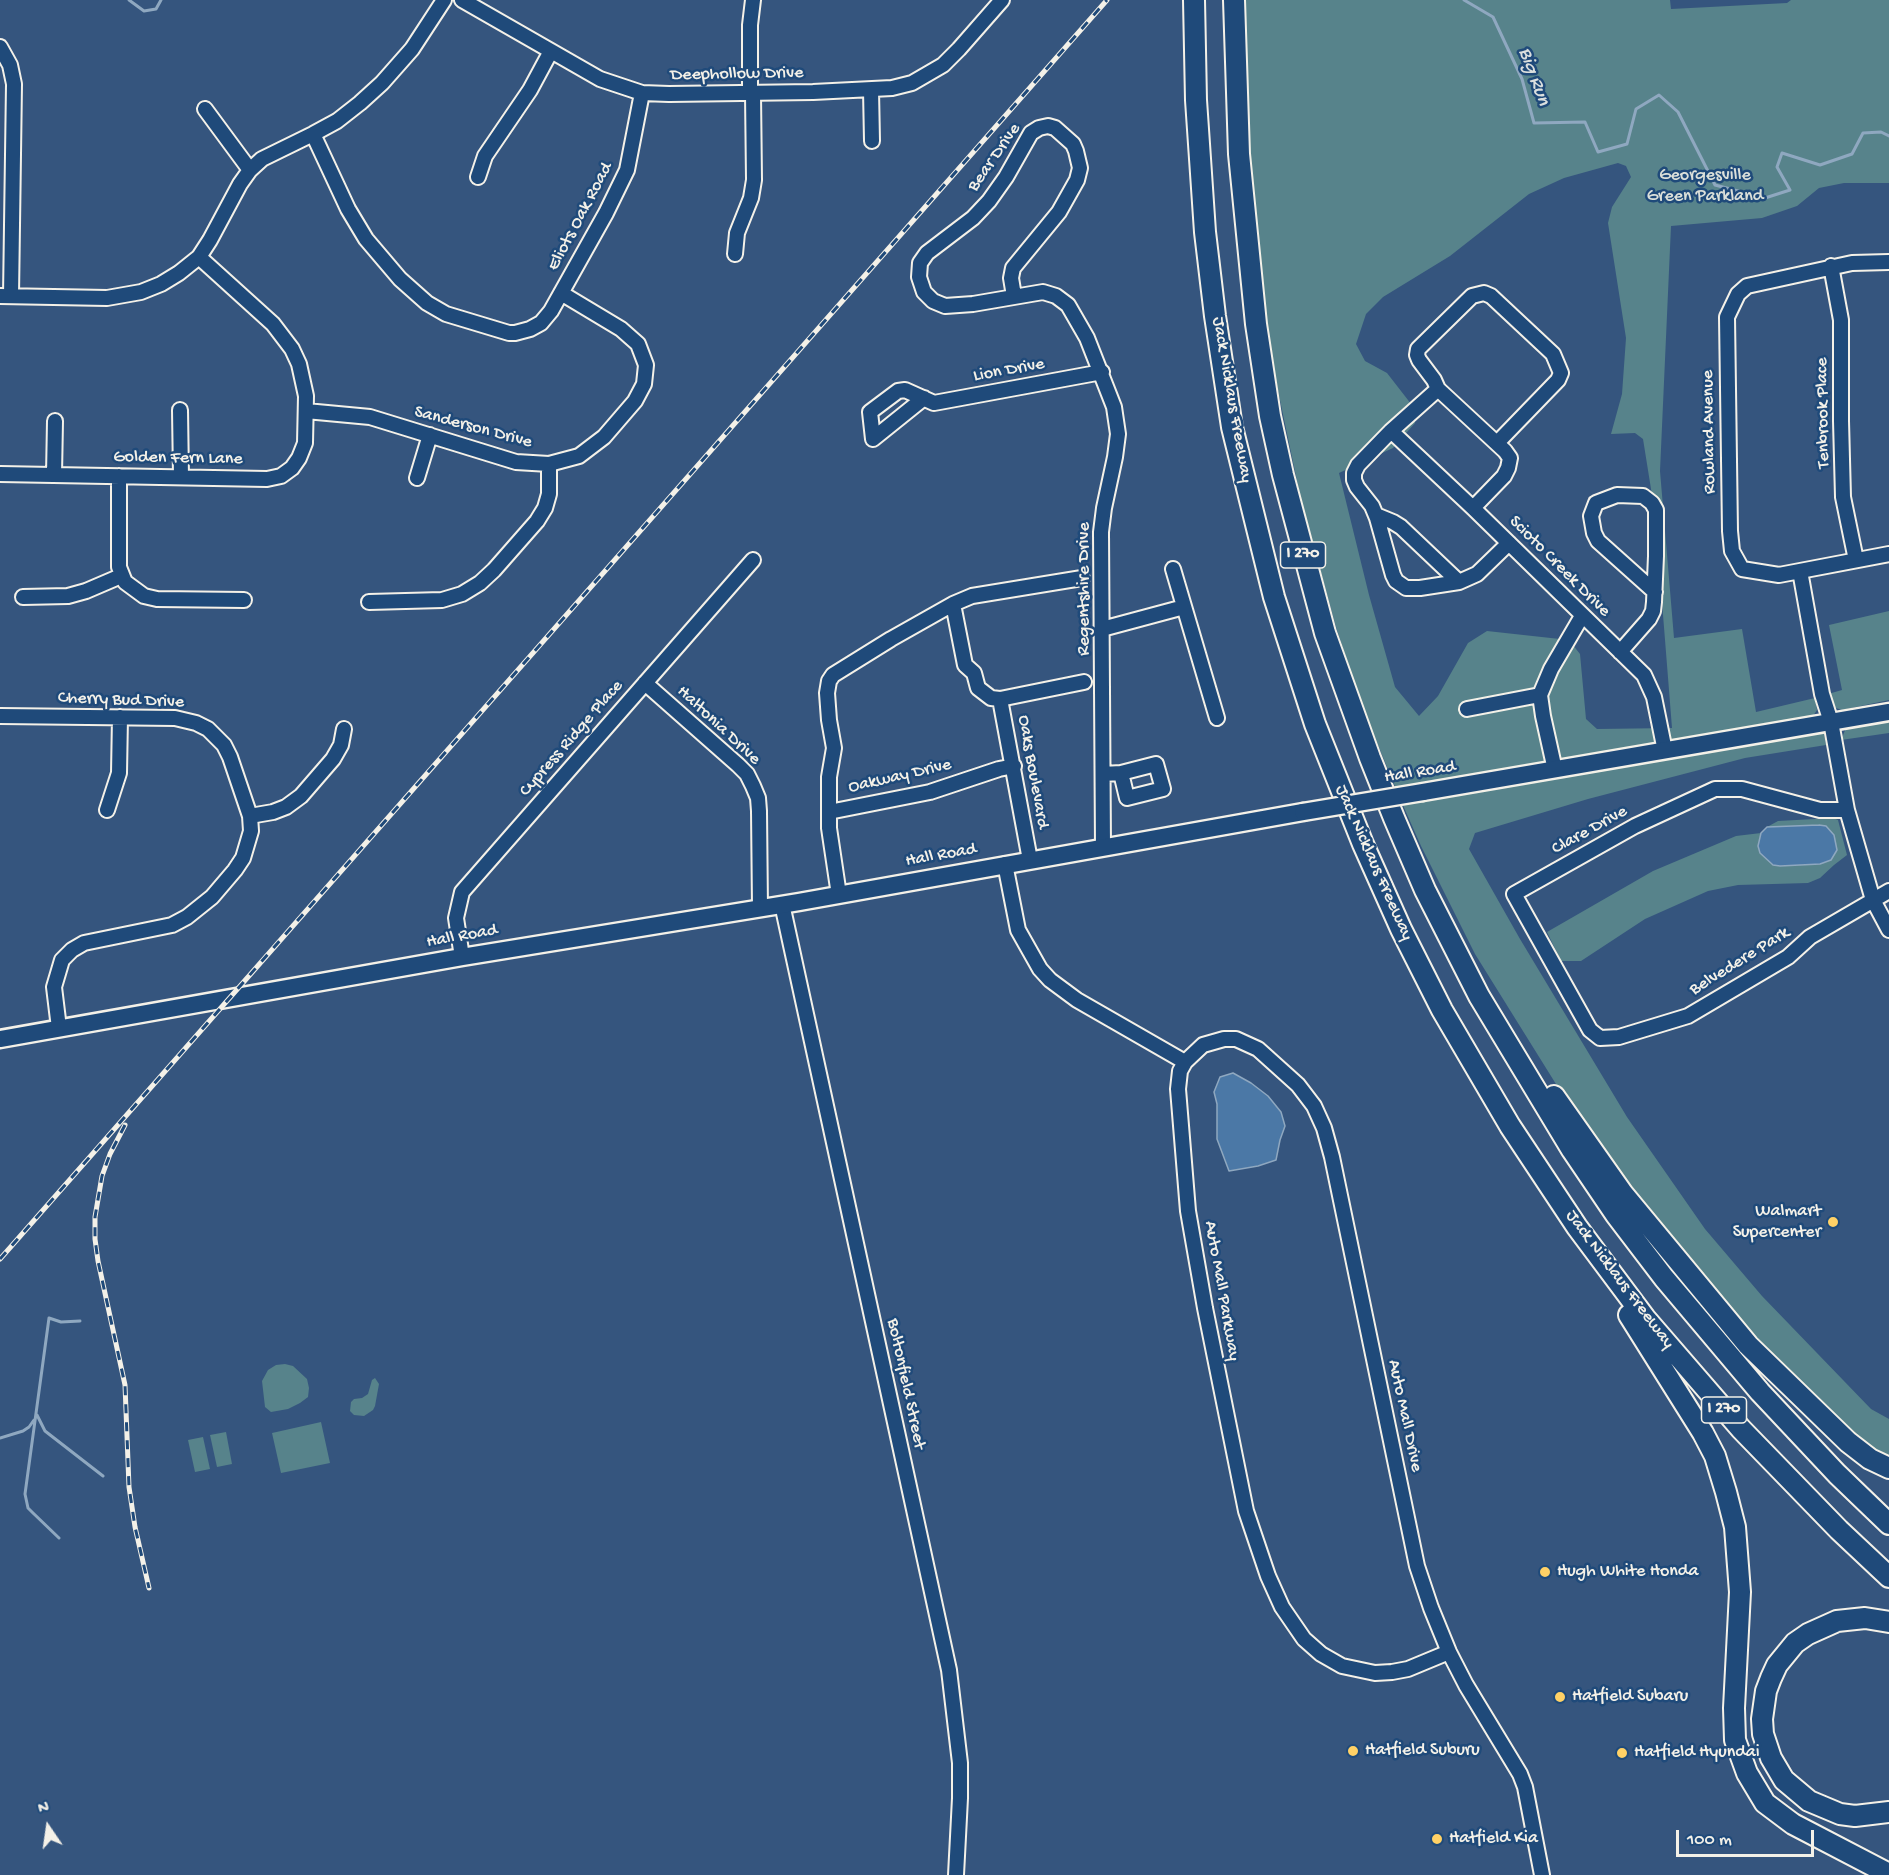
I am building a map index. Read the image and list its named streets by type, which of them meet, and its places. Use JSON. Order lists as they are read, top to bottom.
{
  "streets": {
    "highway": ["Jack Nicklaus Freeway", "I 270"],
    "main road": ["Hall Road"],
    "street": [
      "Deephollow Drive",
      "Bear Drive",
      "Eliots Oak Road",
      "Lion Drive",
      "Tenbrook Place",
      "Sanderson Drive",
      "Rowland Avenue",
      "Golden Fern Lane",
      "Scioto Creek Drive",
      "Regentshire Drive",
      "Cherry Bud Drive",
      "Haltonia Drive",
      "Cypress Ridge Place",
      "Oaks Boulevard",
      "Oakway Drive",
      "Clare Drive",
      "Belvedere Park",
      "Auto Mall Parkway",
      "Boltonfield Street",
      "Auto Mall Drive"
    ]
  },
  "crossings": [
    ["Deephollow Drive", "Eliots Oak Road"],
    ["Bear Drive", "Regentshire Drive"],
    ["Eliots Oak Road", "Sanderson Drive"],
    ["Lion Drive", "Regentshire Drive"],
    ["Tenbrook Place", "Rowland Avenue"],
    ["Sanderson Drive", "Golden Fern Lane"],
    ["Scioto Creek Drive", "Hall Road"],
    ["Regentshire Drive", "Hall Road"],
    ["Cherry Bud Drive", "Hall Road"],
    ["Haltonia Drive", "Cypress Ridge Place"],
    ["Haltonia Drive", "Hall Road"],
    ["Cypress Ridge Place", "Hall Road"],
    ["Oaks Boulevard", "Hall Road"],
    ["Oaks Boulevard", "Oakway Drive"],
    ["Hall Road", "Boltonfield Street"],
    ["Clare Drive", "Belvedere Park"],
    ["Auto Mall Parkway", "Auto Mall Drive"]
  ],
  "water": ["Big Run"],
  "parks": ["Georgesville Green Parkland"],
  "places": [
    "Walmart Supercenter",
    "Hugh White Honda",
    "Hatfield Subaru",
    "Hatfield Suburu",
    "Hatfield Hyundai",
    "Hatfield Kia"
  ],
  "scale_bar": "100 m",
  "north": "top"
}
